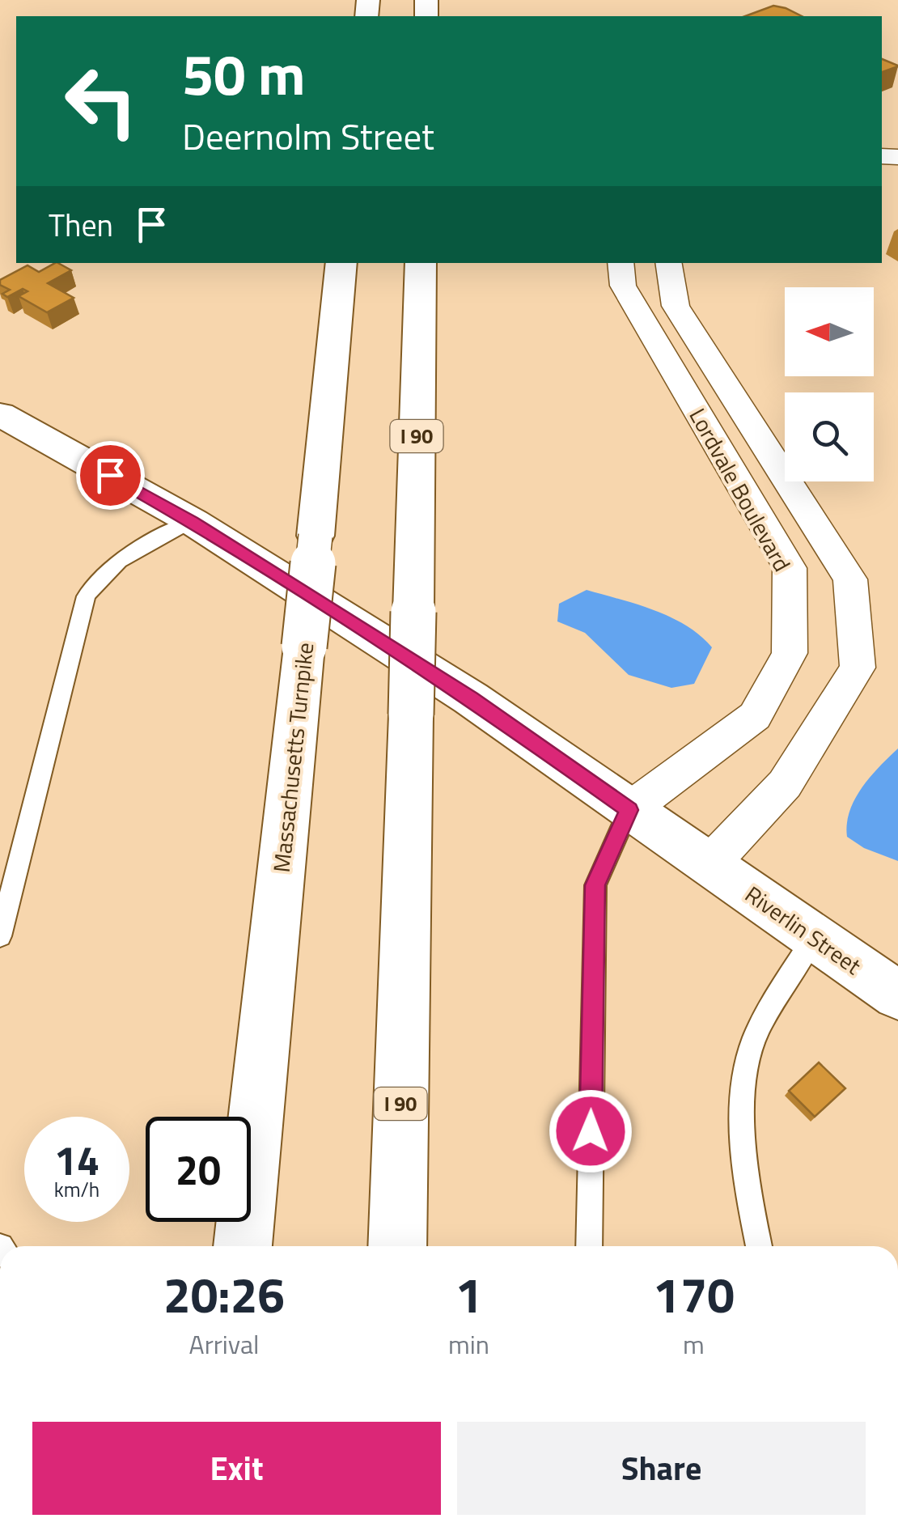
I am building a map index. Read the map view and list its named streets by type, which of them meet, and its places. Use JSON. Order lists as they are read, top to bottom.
{
  "streets": {
    "main road": ["I 90", "Massachusetts Turnpike", "Riverlin Street"],
    "street": ["Lordvale Boulevard"]
  },
  "crossings": [
    ["Lordvale Boulevard", "Riverlin Street"]
  ],
  "north": "left",
  "page": {
    "turn": ["50 m", "Deernolm Street"],
    "then": "Then",
    "speed": "14 km/h",
    "limit": "20",
    "eta": [
      "20:26",
      "Arrival",
      "1",
      "min",
      "170",
      "m"
    ],
    "buttons": ["Exit", "Share"]
  }
}
